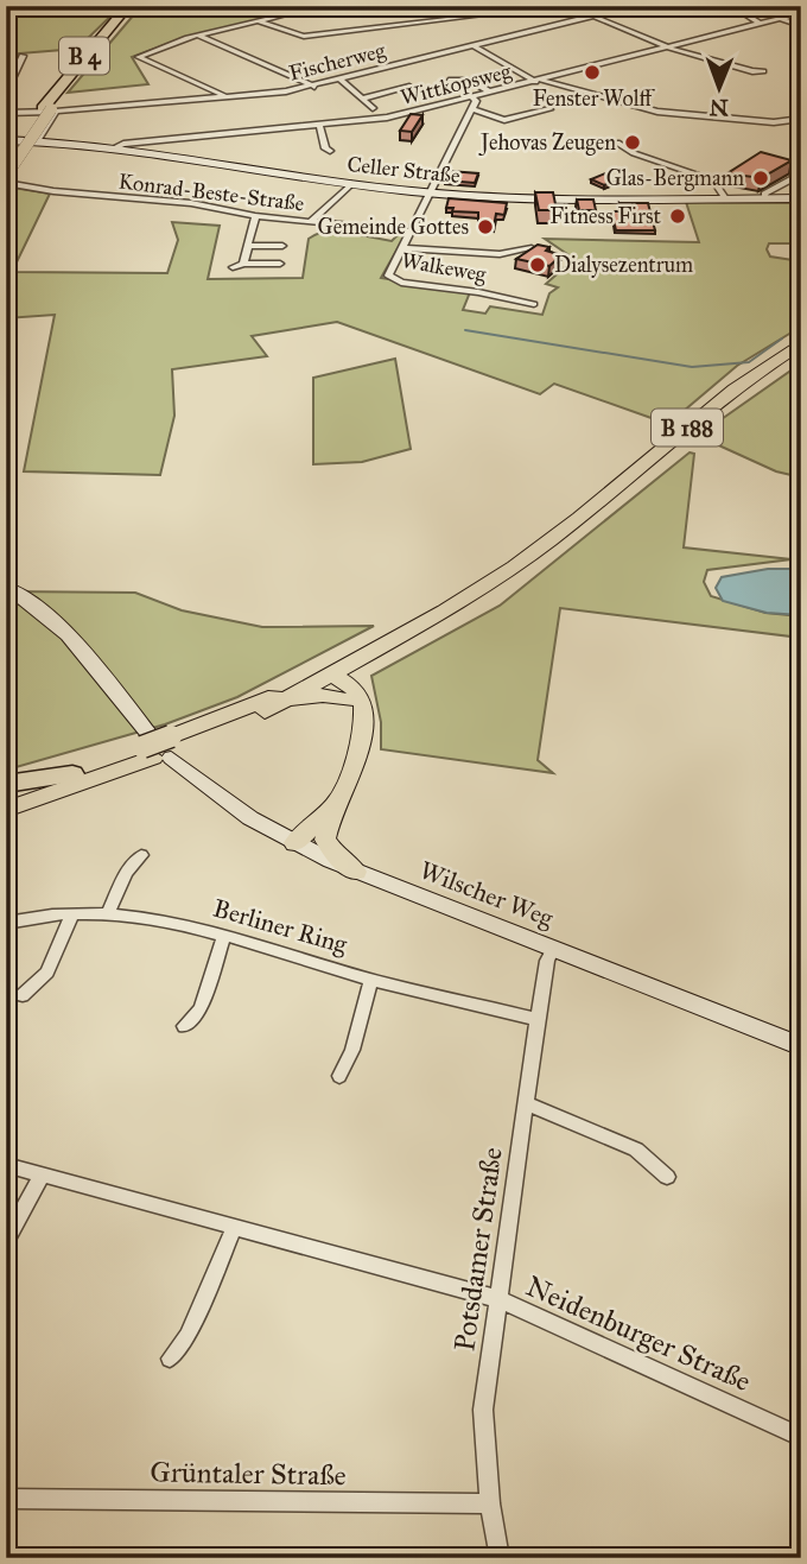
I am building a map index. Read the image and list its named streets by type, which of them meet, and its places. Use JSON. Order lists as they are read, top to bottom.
{
  "streets": {
    "highway": ["B 4"],
    "main road": ["B 188"],
    "street": [
      "Fischerweg",
      "Wittkopsweg",
      "Celler Straße",
      "Konrad-Beste-Straße",
      "Walkeweg",
      "Wilscher Weg",
      "Berliner Ring",
      "Potsdamer Straße",
      "Neidenburger Straße",
      "Grüntaler Straße"
    ]
  },
  "crossings": [
    ["B 4", "Fischerweg"],
    ["Wittkopsweg", "Celler Straße"],
    ["Celler Straße", "Walkeweg"],
    ["Konrad-Beste-Straße", "Walkeweg"],
    ["B 188", "Wilscher Weg"],
    ["Wilscher Weg", "Potsdamer Straße"],
    ["Berliner Ring", "Potsdamer Straße"],
    ["Potsdamer Straße", "Neidenburger Straße"],
    ["Potsdamer Straße", "Grüntaler Straße"]
  ],
  "places": [
    "Fenster Wolff",
    "Jehovas Zeugen",
    "Glas-Bergmann",
    "Fitness First",
    "Gemeinde Gottes",
    "Dialysezentrum"
  ],
  "north": "bottom"
}
